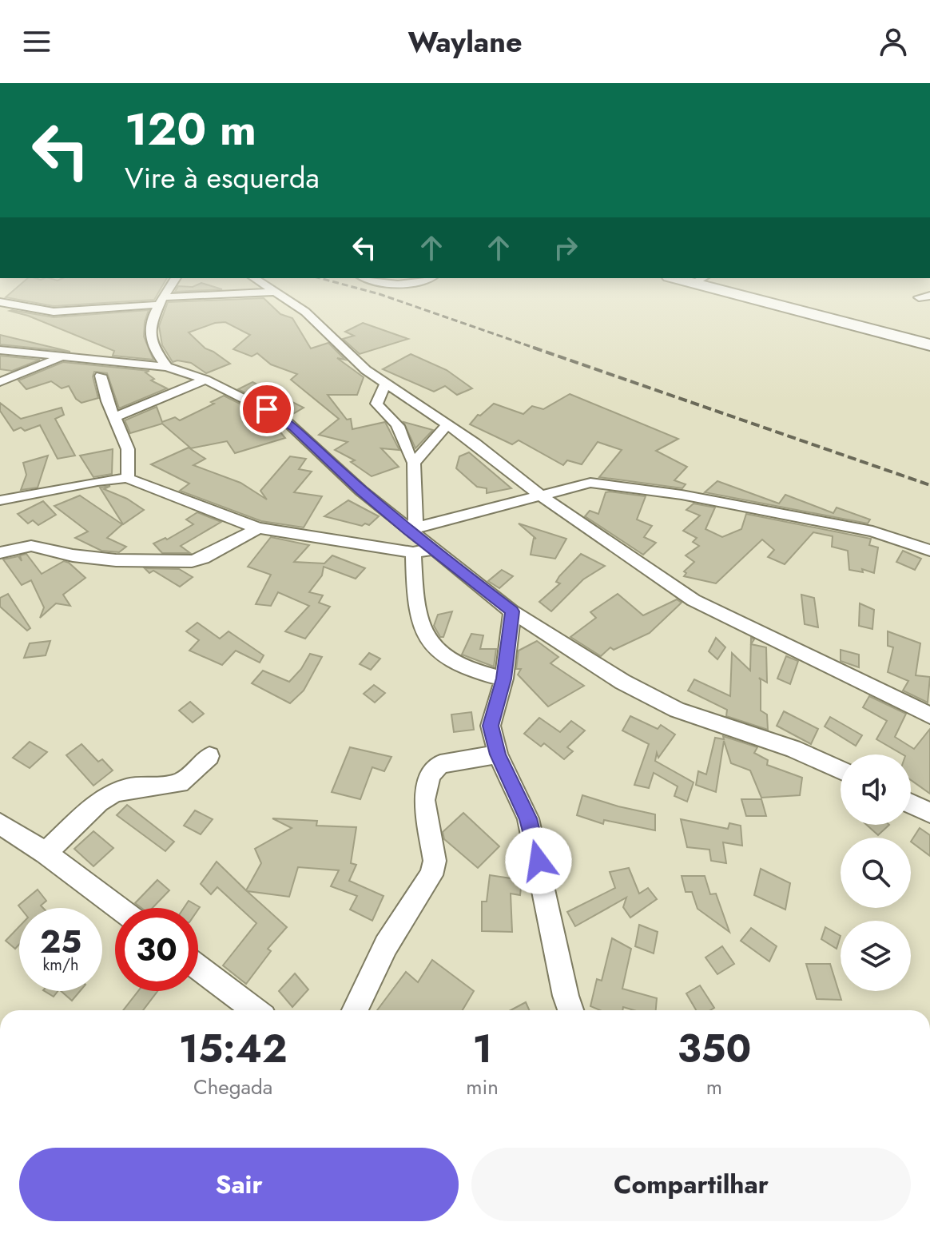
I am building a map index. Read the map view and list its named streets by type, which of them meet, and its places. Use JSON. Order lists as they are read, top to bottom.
{
  "page": {
    "header": "Waylane",
    "turn": ["120 m", "Vire à esquerda"],
    "speed": "25 km/h",
    "limit": "30",
    "eta": [
      "15:42",
      "Chegada",
      "1",
      "min",
      "350",
      "m"
    ],
    "buttons": ["Sair", "Compartilhar"]
  }
}
